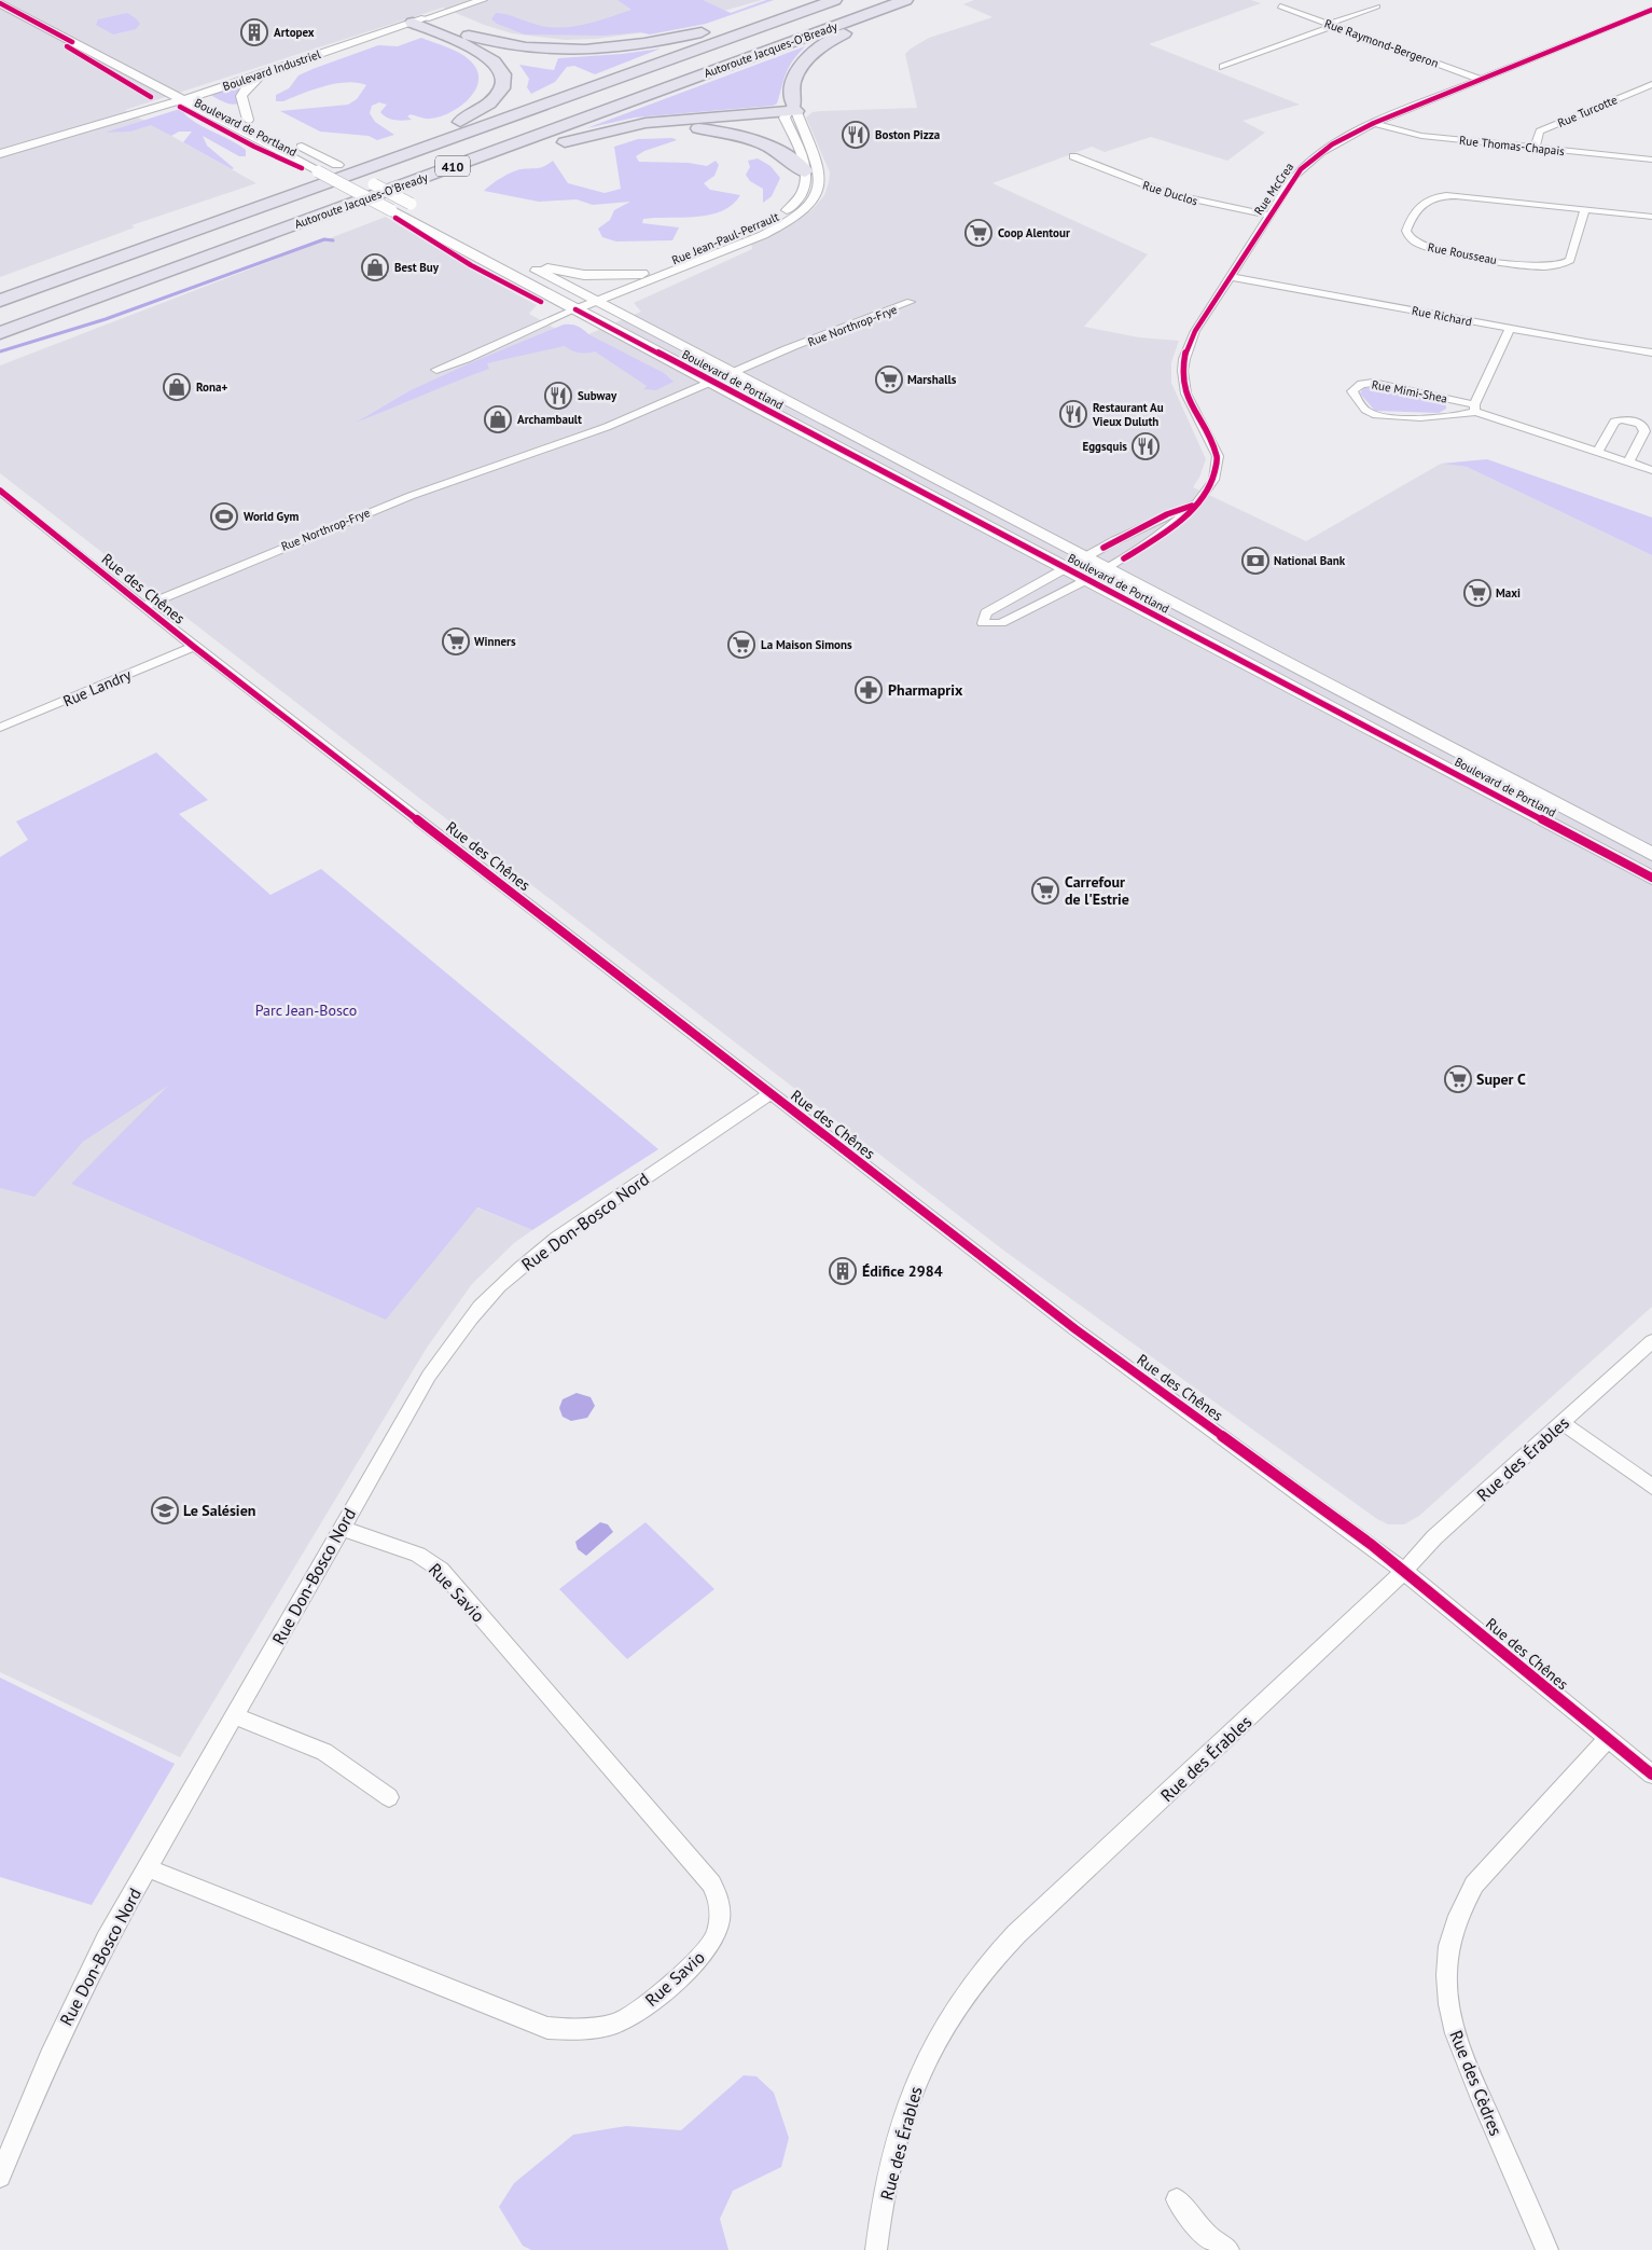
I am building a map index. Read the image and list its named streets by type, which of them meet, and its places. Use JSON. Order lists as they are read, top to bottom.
{
  "streets": {
    "highway": ["Autoroute Jacques-O'Bready", "410"],
    "main road": ["Boulevard Industriel", "Boulevard de Portland"],
    "street": [
      "Rue Raymond-Bergeron",
      "Rue Turcotte",
      "Rue Thomas-Chapais",
      "Rue McCrea",
      "Rue Duclos",
      "Rue Jean-Paul-Perrault",
      "Rue Rousseau",
      "Rue Richard",
      "Rue Northrop-Frye",
      "Rue Mimi-Shea",
      "Rue des Chênes",
      "Rue Landry",
      "Rue Don-Bosco Nord",
      "Rue des Érables",
      "Rue Savio",
      "Rue des Cèdres"
    ]
  },
  "crossings": [
    ["Rue Raymond-Bergeron", "Rue McCrea"],
    ["Boulevard Industriel", "Boulevard de Portland"],
    ["Rue Turcotte", "Rue Thomas-Chapais"],
    ["Boulevard de Portland", "Rue McCrea"],
    ["Boulevard de Portland", "Rue Jean-Paul-Perrault"],
    ["Boulevard de Portland", "Rue Northrop-Frye"],
    ["Rue Thomas-Chapais", "Rue McCrea"],
    ["Rue McCrea", "Rue Duclos"],
    ["Rue McCrea", "Rue Richard"],
    ["Rue Northrop-Frye", "Rue des Chênes"],
    ["Rue des Chênes", "Rue Landry"],
    ["Rue des Chênes", "Rue Don-Bosco Nord"],
    ["Rue des Chênes", "Rue des Érables"],
    ["Rue des Chênes", "Rue des Cèdres"],
    ["Rue Don-Bosco Nord", "Rue Savio"]
  ],
  "parks": ["Parc Jean-Bosco"],
  "places": {
    "building": ["Artopex", "Édifice 2984"],
    "restaurant": [
      "Boston Pizza",
      "Subway",
      "Restaurant Au Vieux Duluth",
      "Eggsquis"
    ],
    "supermarket": [
      "Coop Alentour",
      "Marshalls",
      "Maxi",
      "Winners",
      "La Maison Simons",
      "Carrefour de l'Estrie",
      "Super C"
    ],
    "shop": ["Best Buy", "Rona+", "Archambault"],
    "sports": ["World Gym"],
    "bank": ["National Bank"],
    "pharmacy": ["Pharmaprix"],
    "school or university": ["Le Salésien"]
  }
}
